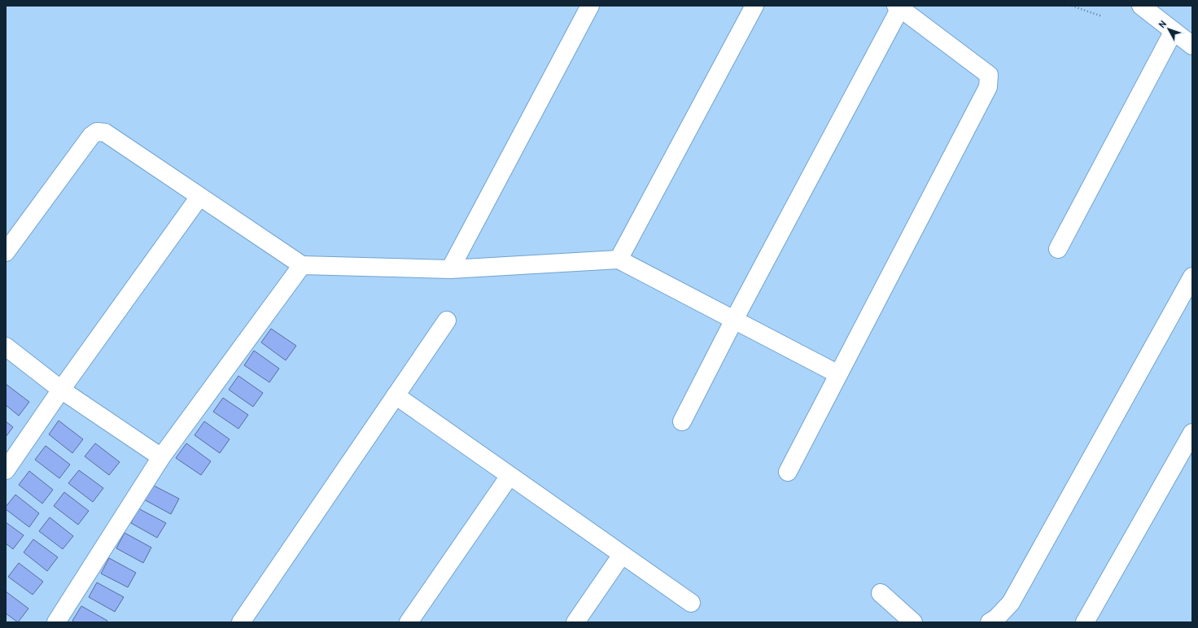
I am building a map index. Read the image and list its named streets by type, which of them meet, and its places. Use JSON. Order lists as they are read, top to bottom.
{
  "north": "top left"
}
